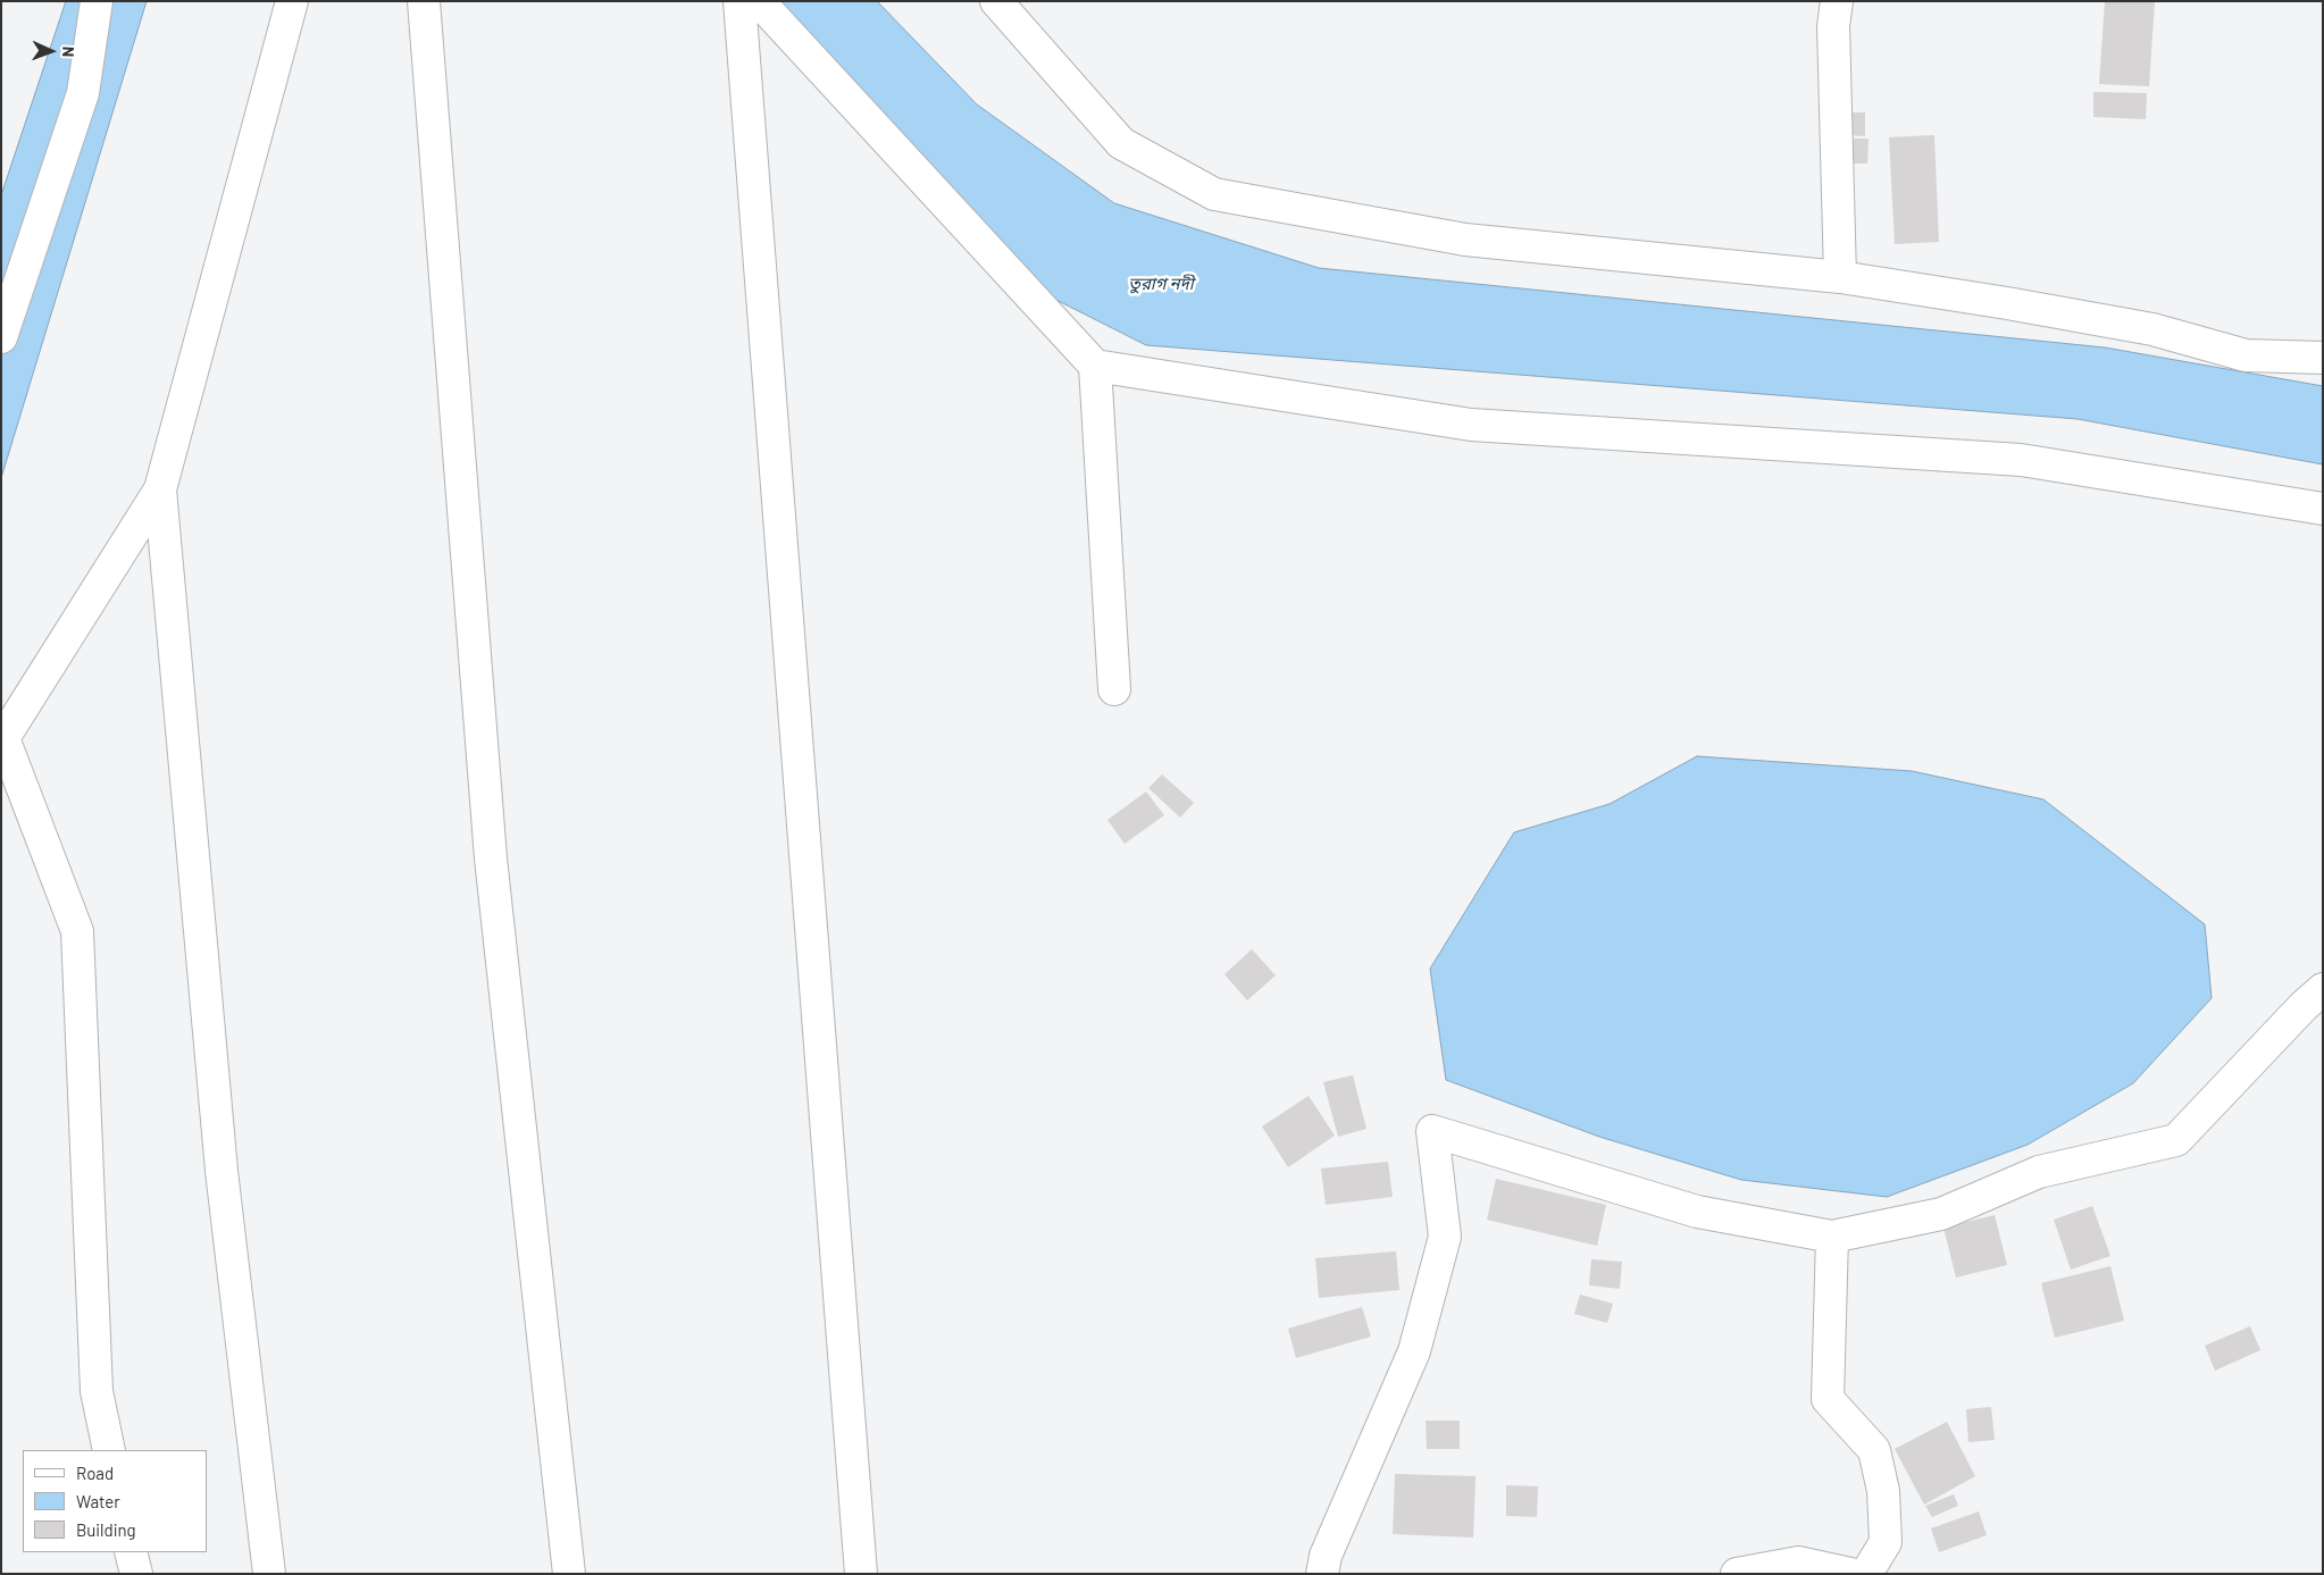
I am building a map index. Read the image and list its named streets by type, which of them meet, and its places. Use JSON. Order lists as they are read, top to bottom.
{
  "water": ["তুরাগ নদী"],
  "legend": ["Road", "Water", "Building"],
  "north": "right"
}
